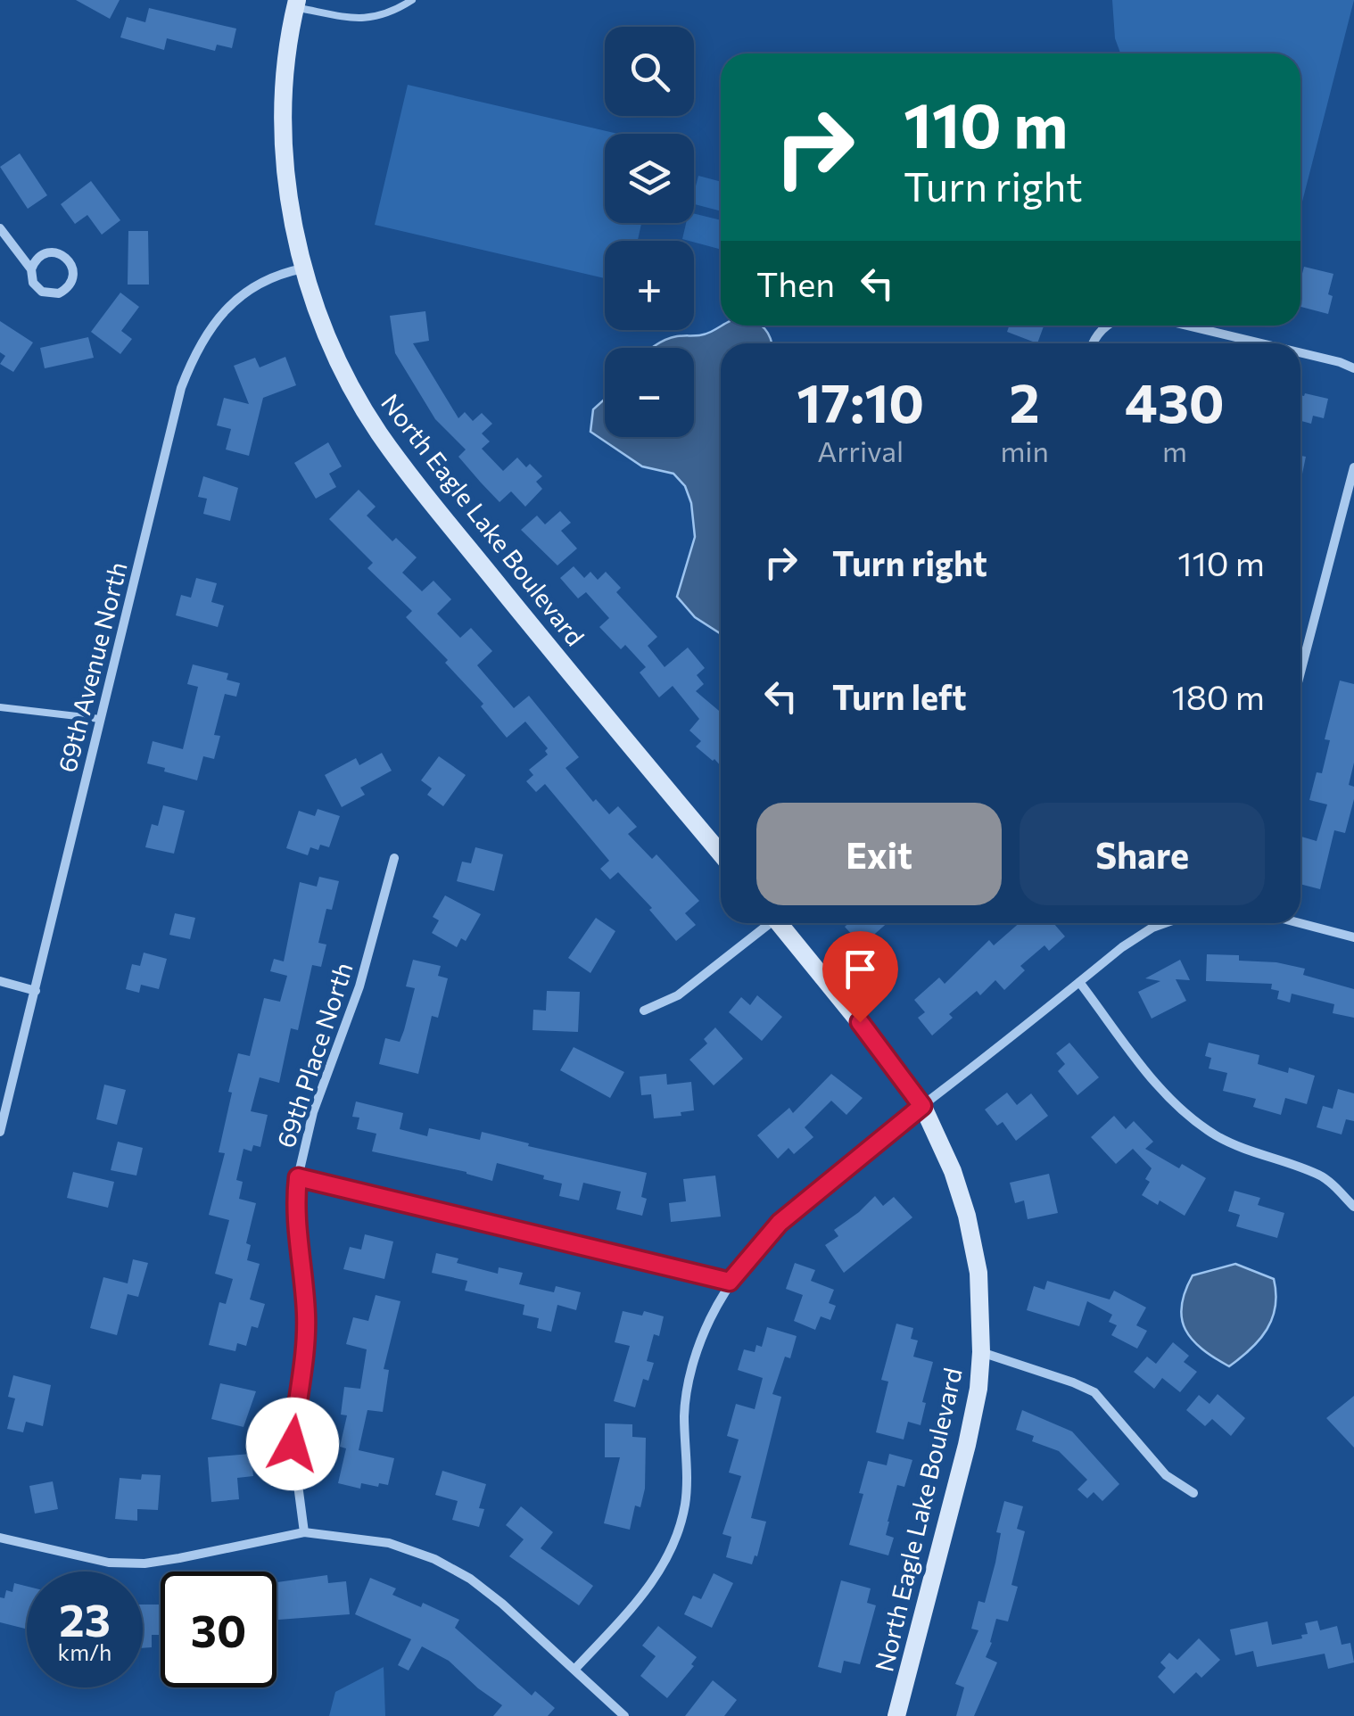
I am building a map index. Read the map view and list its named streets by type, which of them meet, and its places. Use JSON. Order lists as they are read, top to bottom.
{
  "streets": {
    "street": ["North Eagle Lake Boulevard", "69th Avenue North", "69th Place North"]
  },
  "crossings": [
    ["North Eagle Lake Boulevard", "69th Avenue North"]
  ],
  "page": {
    "map_buttons": ["+", "−"],
    "turn": ["110 m", "Turn right"],
    "then": "Then",
    "eta": [
      "17:10",
      "Arrival",
      "2",
      "min",
      "430",
      "m"
    ],
    "list": [
      {
        "name": "Turn right",
        "value": "110 m"
      },
      {
        "name": "Turn left",
        "value": "180 m"
      }
    ],
    "buttons": ["Exit", "Share"],
    "speed": "23 km/h",
    "limit": "30"
  }
}
